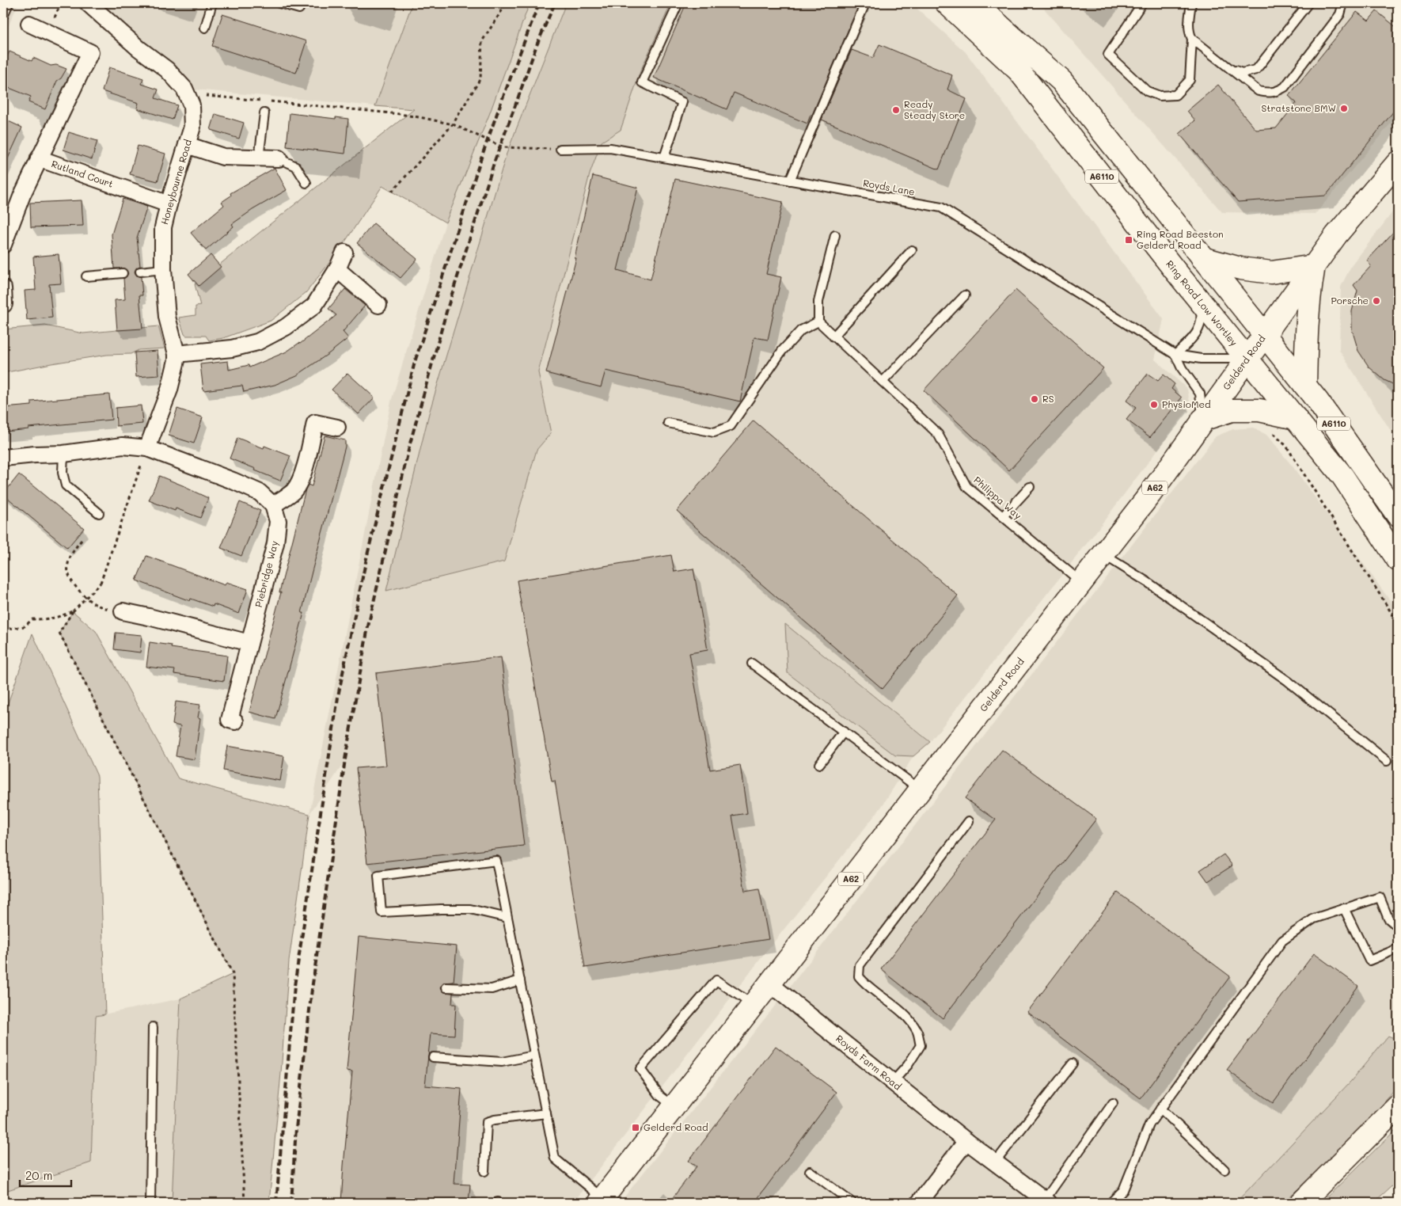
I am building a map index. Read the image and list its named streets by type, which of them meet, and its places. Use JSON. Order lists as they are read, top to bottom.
{
  "streets": {
    "main road": [
      "A6110",
      "Ring Road Low Wortley",
      "Gelderd Road",
      "A62"
    ],
    "street": [
      "Rutland Court",
      "Honeybourne Road",
      "Piebridge Way",
      "Royds Farm Road"
    ],
    "lane": ["Royds Lane", "Philippa Way"]
  },
  "crossings": [
    ["Rutland Court", "Honeybourne Road"],
    ["A6110", "Gelderd Road"],
    ["A6110", "A62"],
    ["Royds Lane", "Ring Road Low Wortley"],
    ["Royds Lane", "Gelderd Road"],
    ["Ring Road Low Wortley", "Gelderd Road"],
    ["Gelderd Road", "A62"],
    ["Gelderd Road", "Philippa Way"],
    ["Gelderd Road", "Royds Farm Road"]
  ],
  "places": {
    "other": [
      "Stratstone BMW",
      "Ready Steady Store",
      "Porsche",
      "RS",
      "PhysioMed"
    ],
    "transit": ["Ring Road Beeston Gelderd Road", "Gelderd Road"]
  },
  "scale_bar": "20 m"
}
